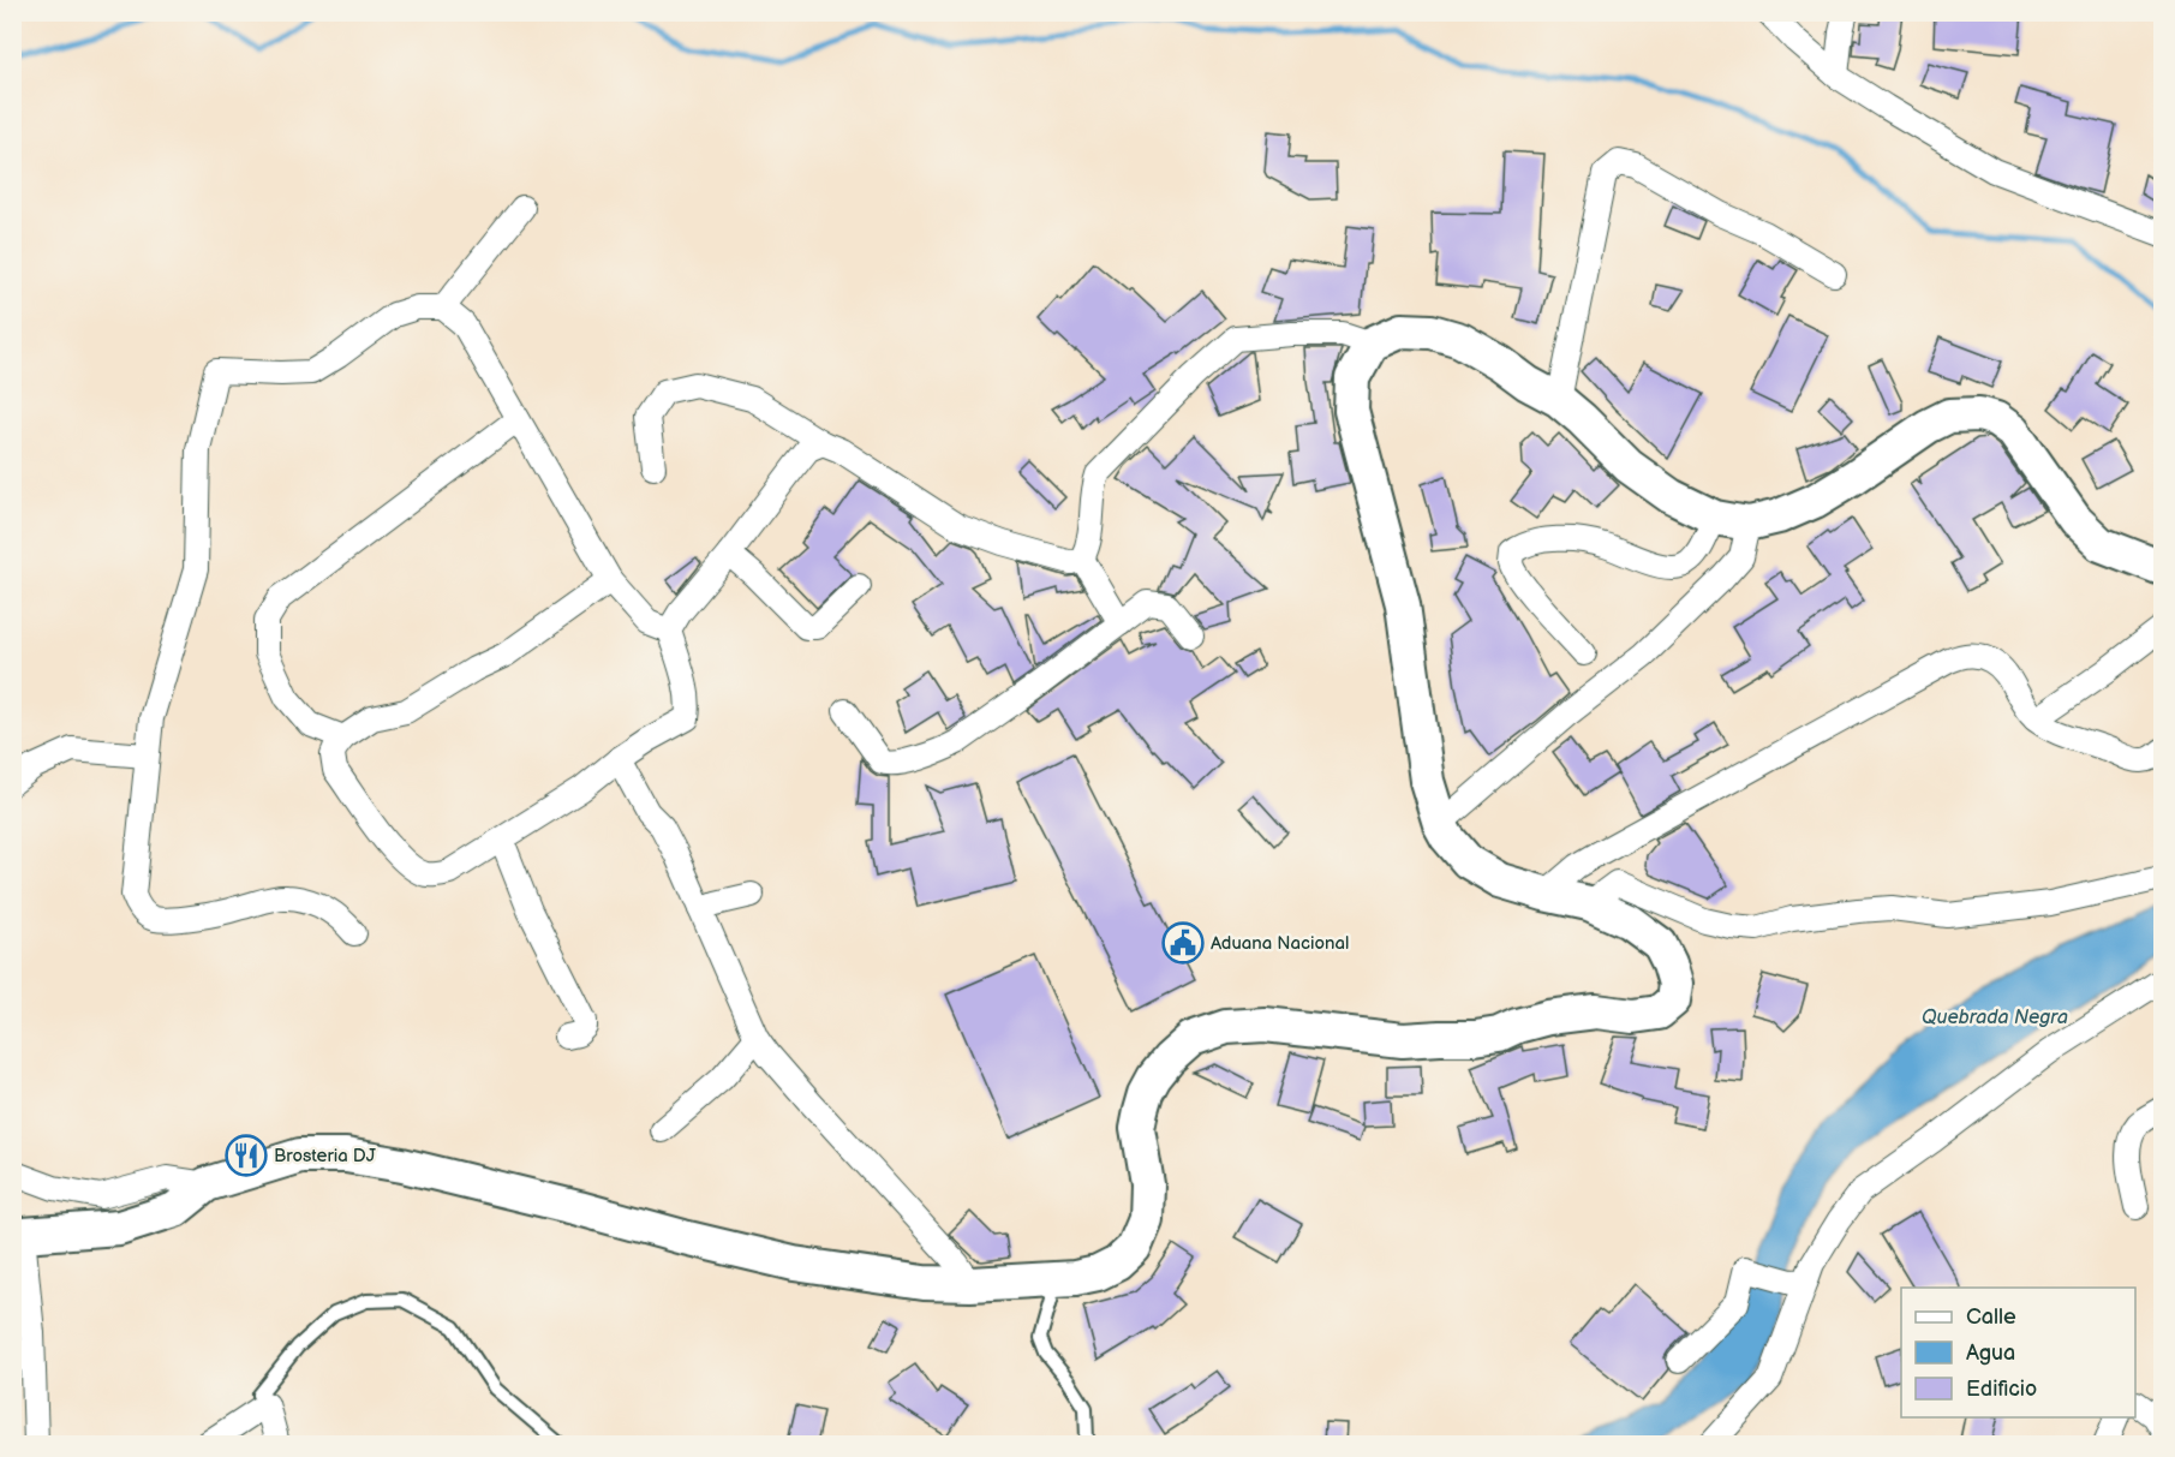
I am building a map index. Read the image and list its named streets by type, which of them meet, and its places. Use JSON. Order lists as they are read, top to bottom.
{
  "water": ["Quebrada Negra"],
  "places": {
    "public building": ["Aduana Nacional"],
    "restaurant": ["Brosteria DJ"]
  },
  "legend": ["Calle", "Agua", "Edificio"]
}
